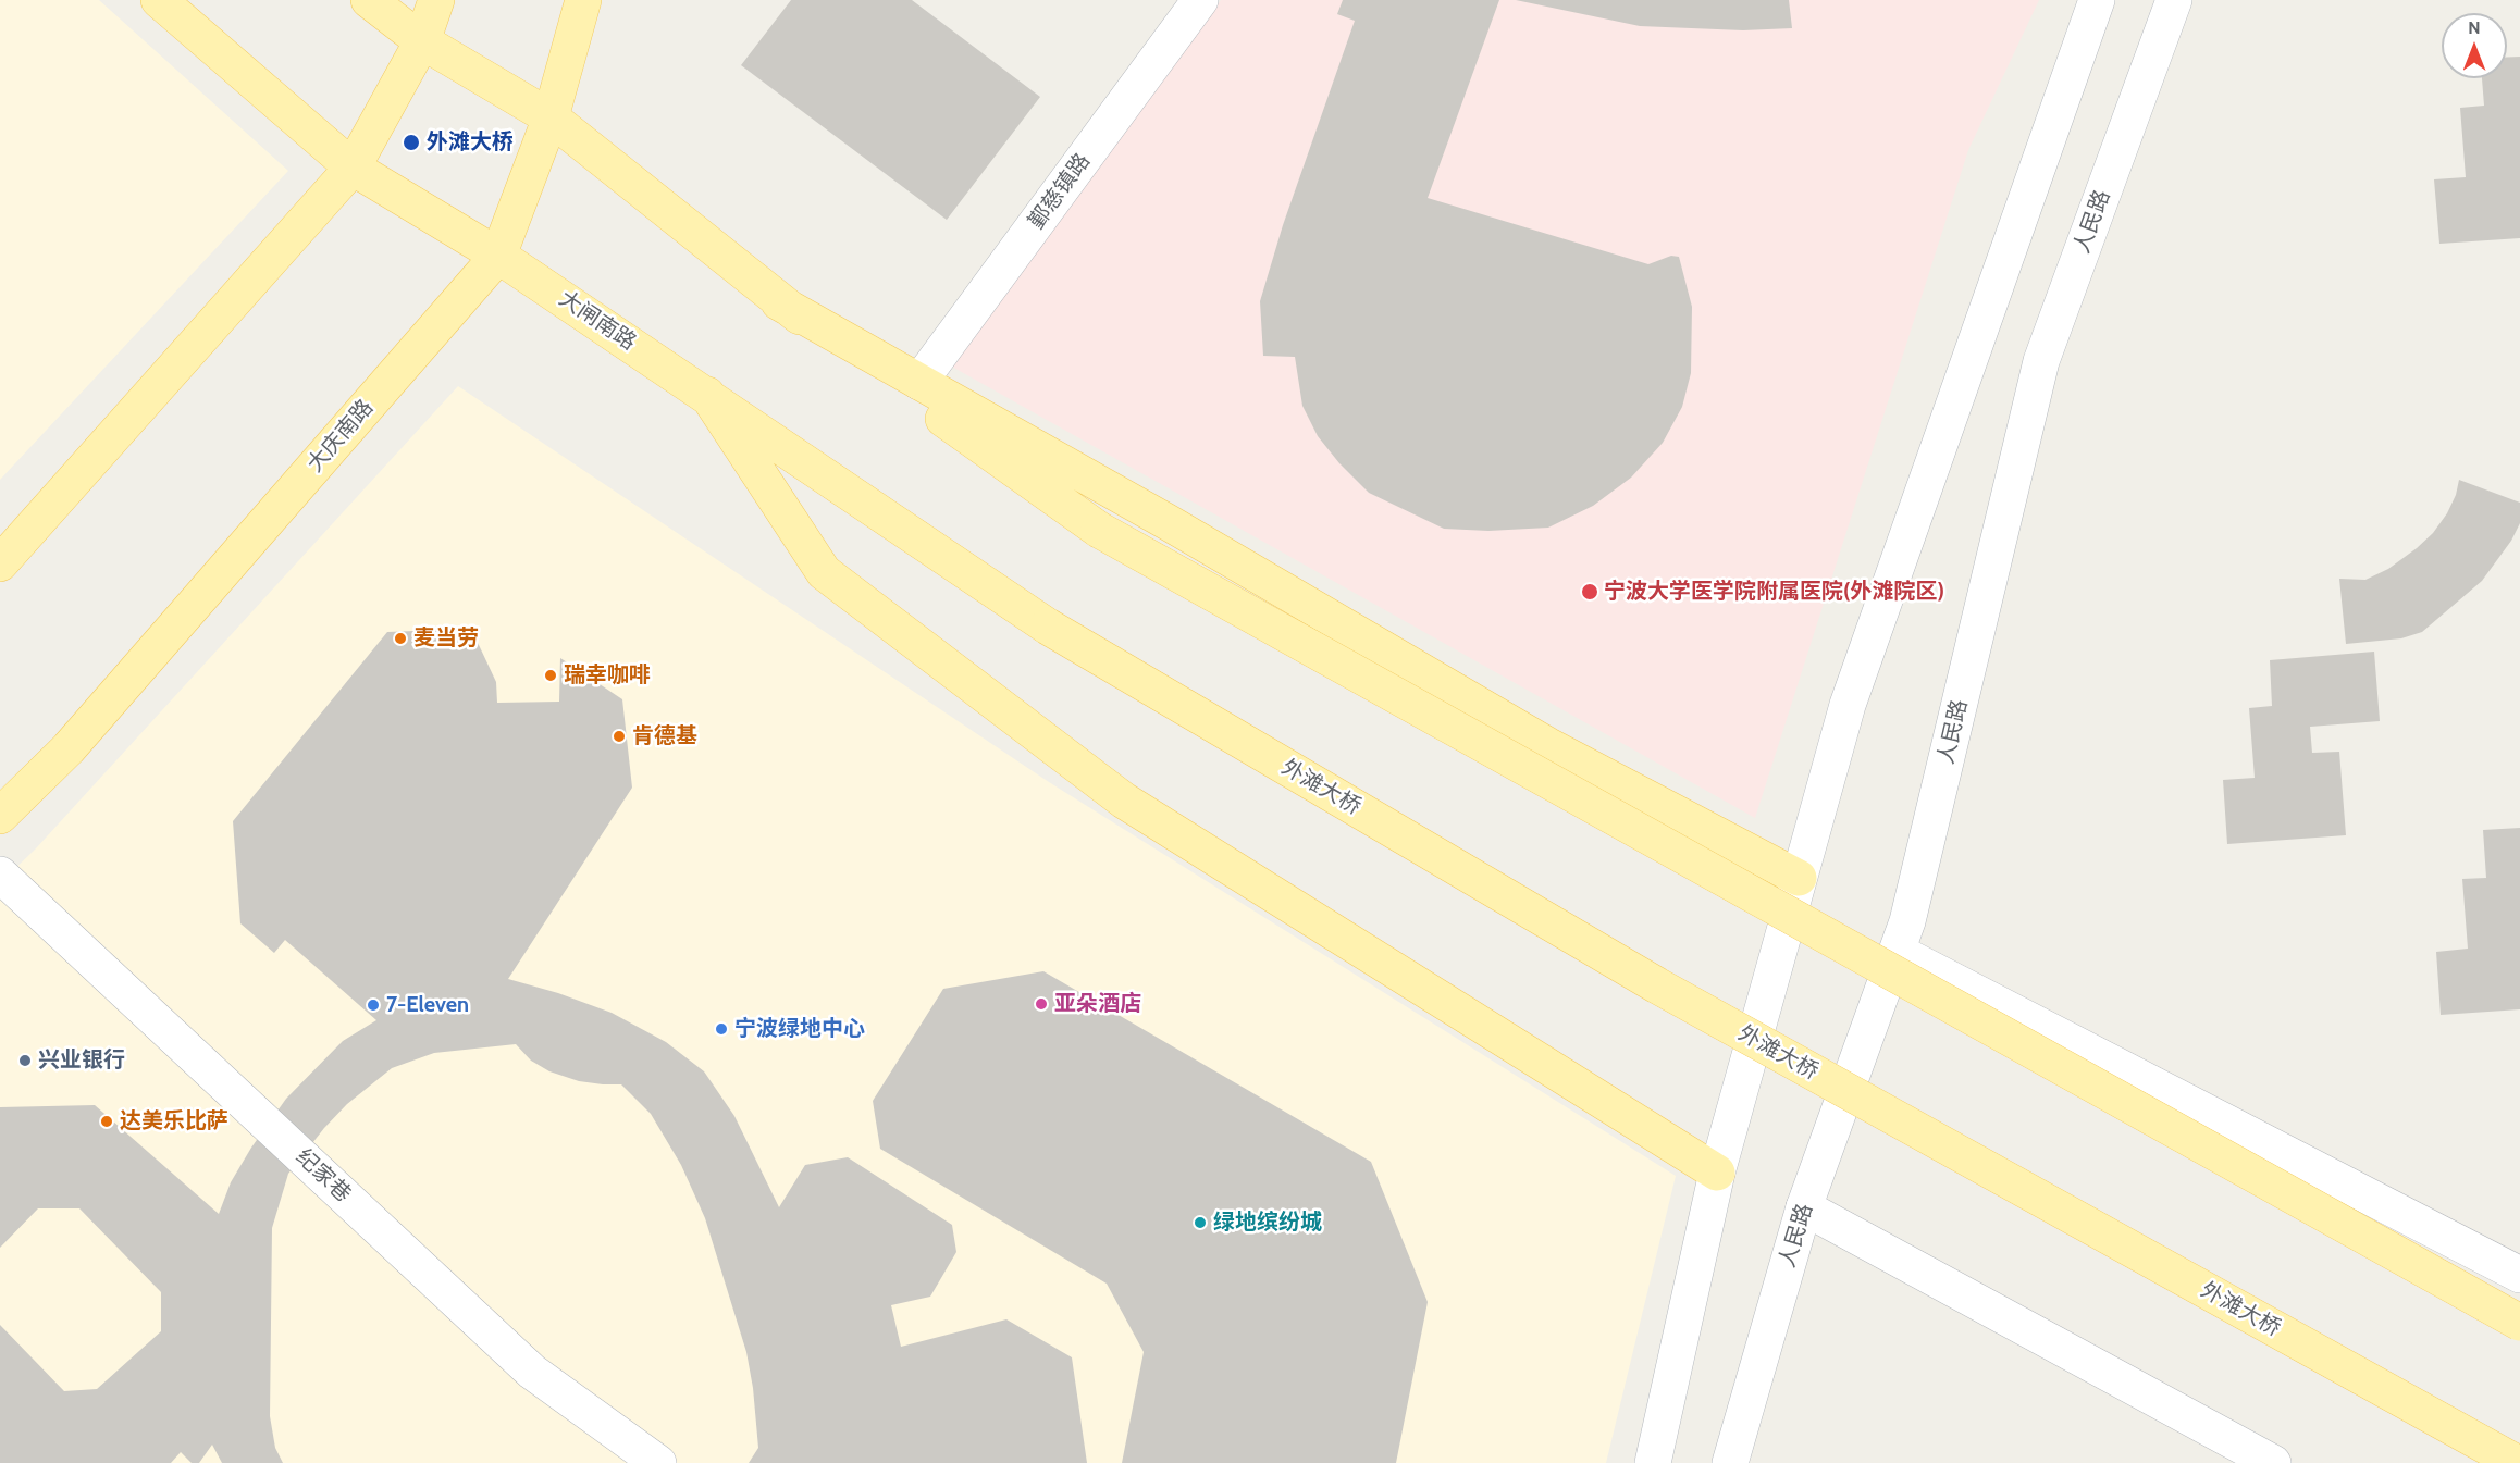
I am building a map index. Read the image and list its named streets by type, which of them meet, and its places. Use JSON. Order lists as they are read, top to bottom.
{
  "streets": {
    "main road": [
      "鄞慈镇路",
      "人民路",
      "大闸南路",
      "大庆南路",
      "外滩大桥",
      "纪家巷"
    ]
  },
  "crossings": [
    ["大闸南路", "大庆南路"],
    ["大闸南路", "外滩大桥"]
  ],
  "places": [
    "外滩大桥",
    "宁波大学医学院附属医院(外滩院区)",
    "麦当劳",
    "瑞幸咖啡",
    "肯德基",
    "亚朵酒店",
    "7-Eleven",
    "宁波绿地中心",
    "兴业银行",
    "达美乐比萨",
    "绿地缤纷城"
  ],
  "north": "top"
}
